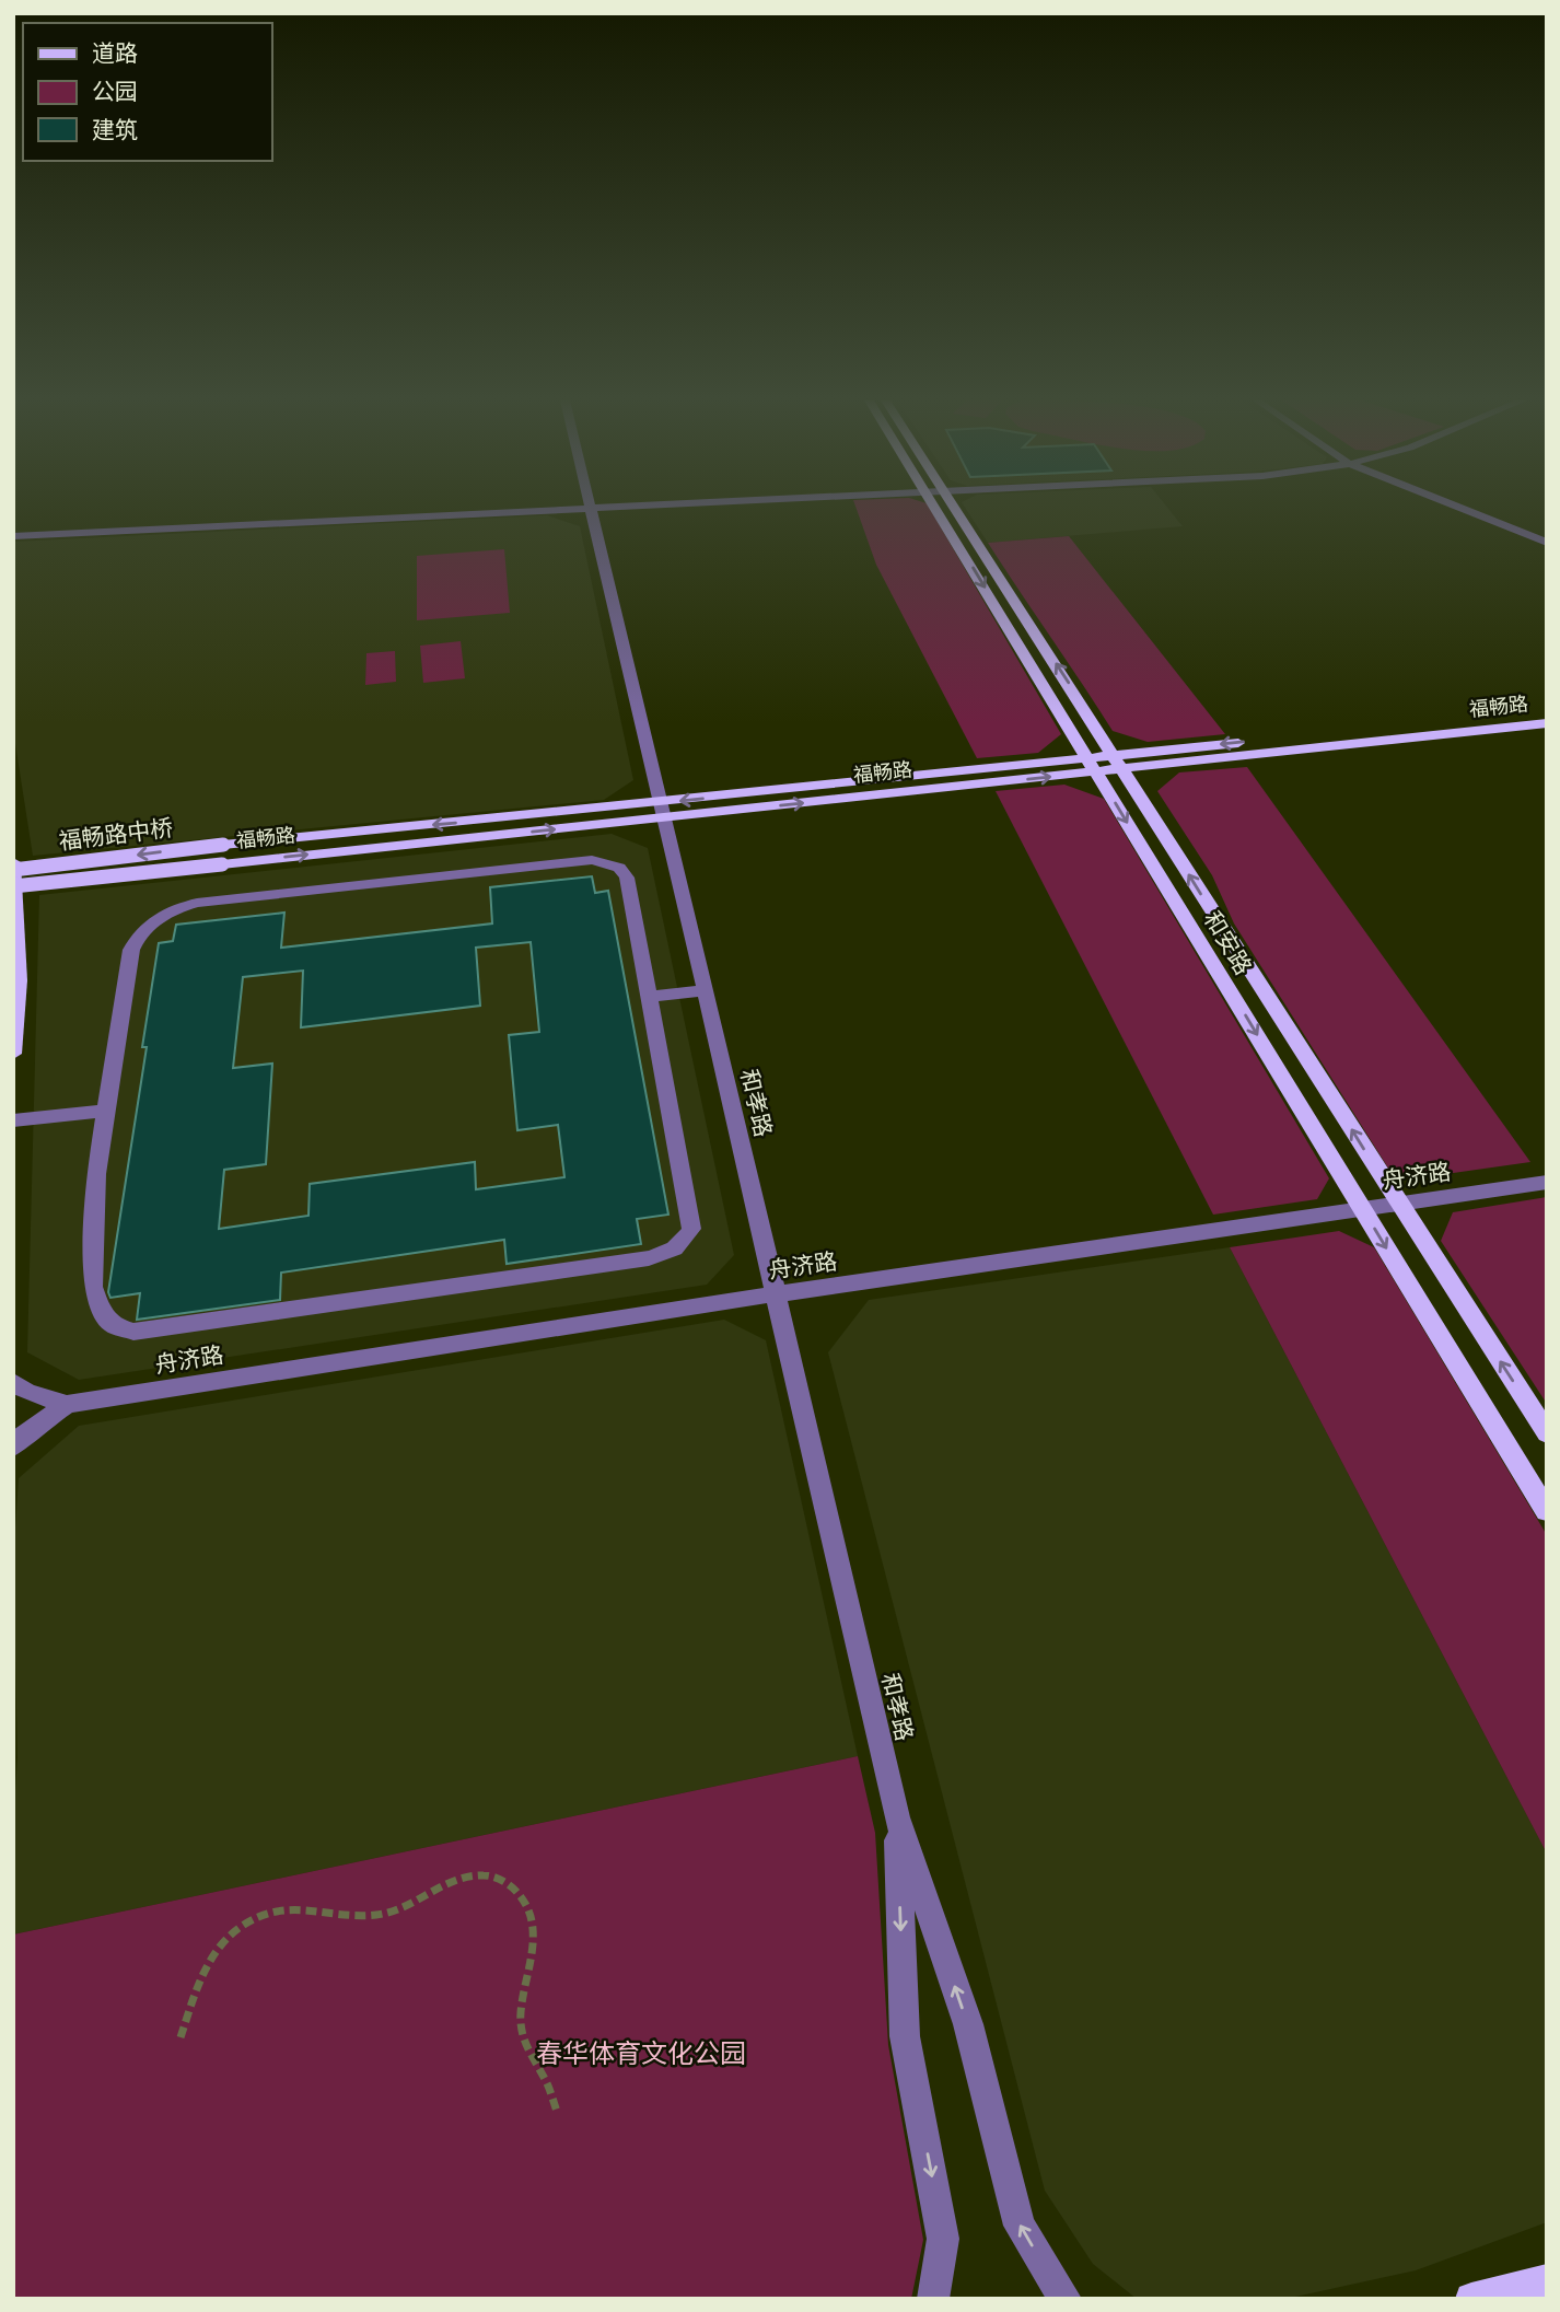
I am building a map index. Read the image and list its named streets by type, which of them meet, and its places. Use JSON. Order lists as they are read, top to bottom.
{
  "streets": {
    "main road": ["福畅路", "福畅路中桥", "和安路"],
    "street": ["和孝路", "舟济路"]
  },
  "crossings": [
    ["福畅路", "福畅路中桥"],
    ["福畅路", "和安路"],
    ["福畅路", "和孝路"],
    ["和安路", "舟济路"],
    ["和孝路", "舟济路"]
  ],
  "parks": ["春华体育文化公园"],
  "legend": ["道路", "公园", "建筑"]
}
